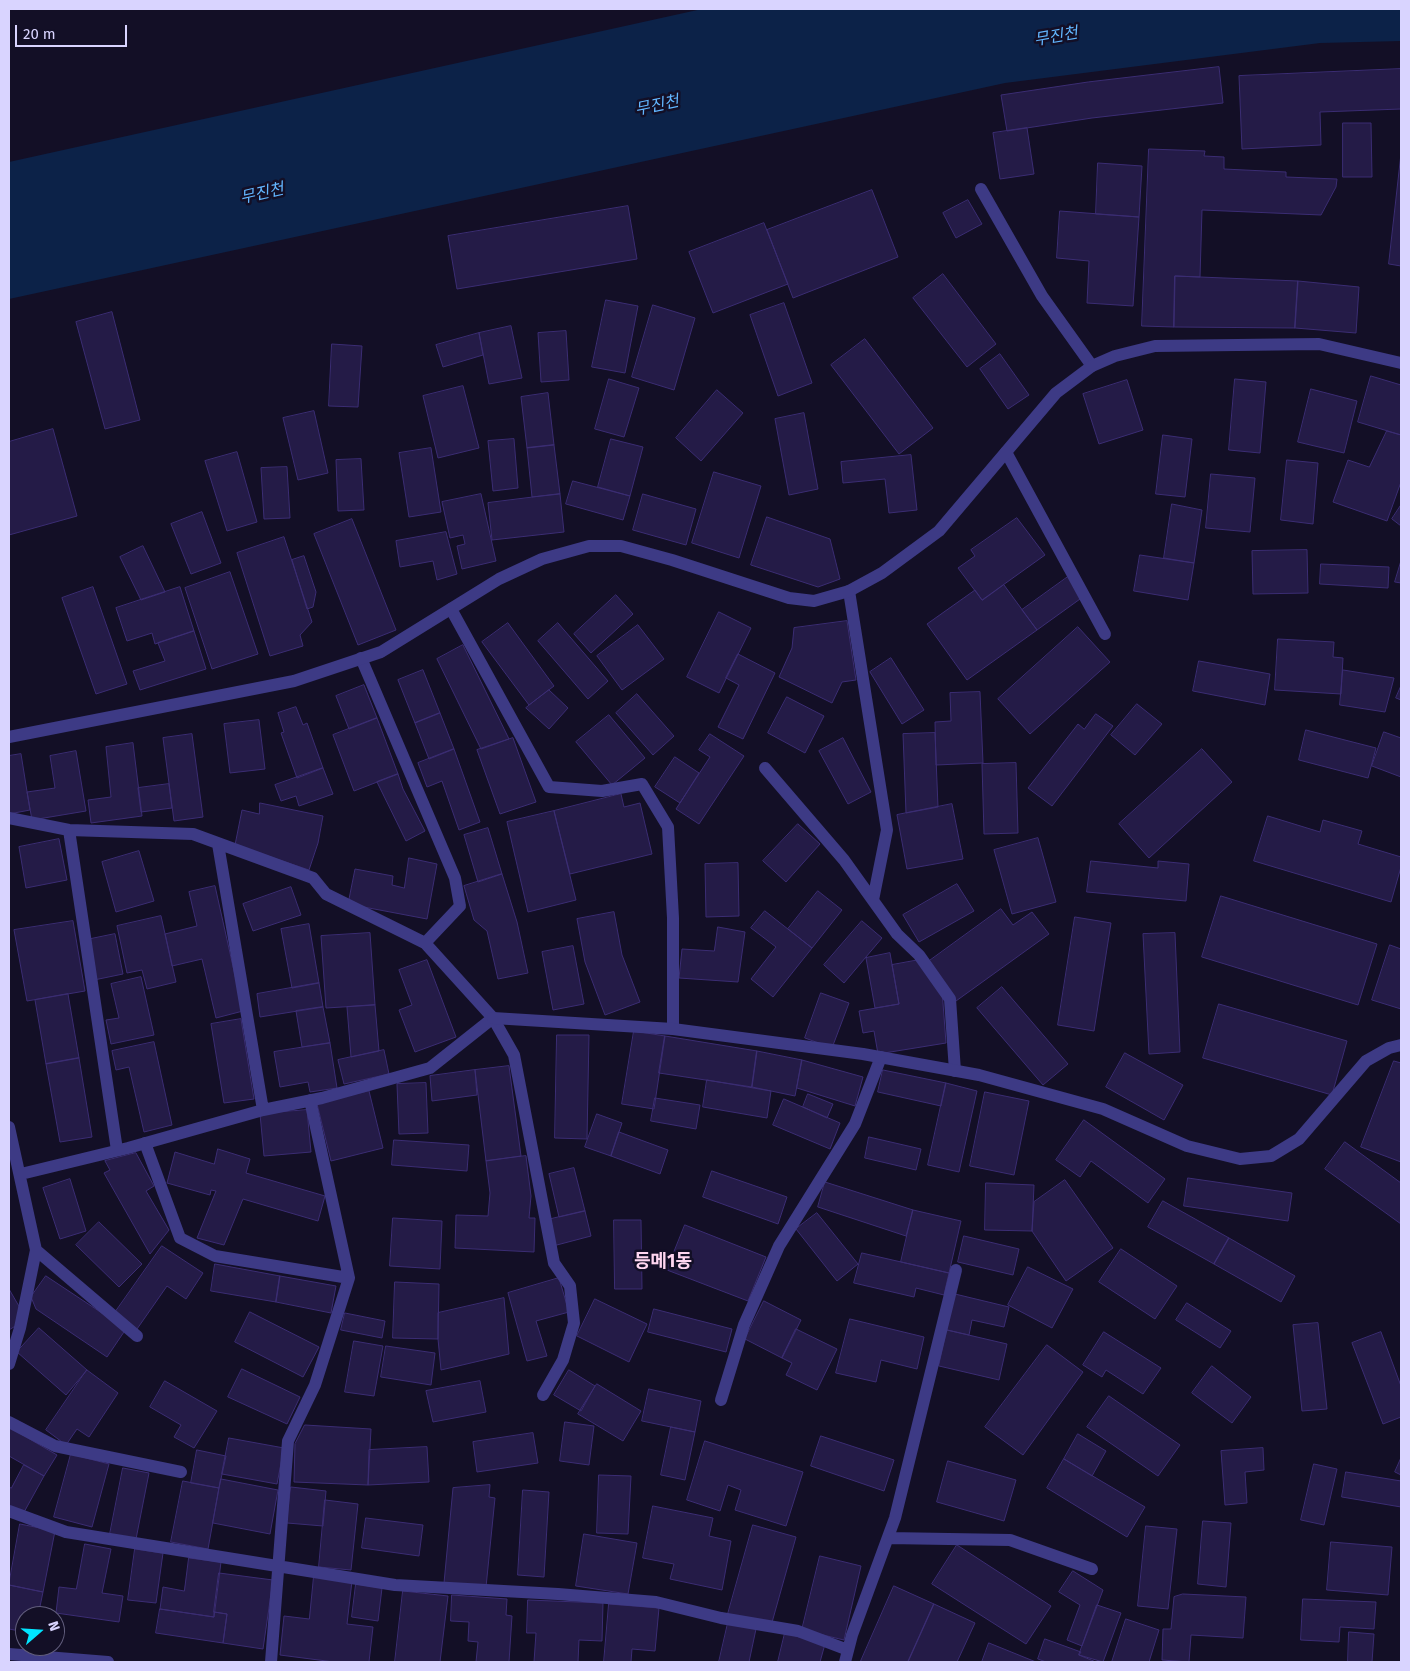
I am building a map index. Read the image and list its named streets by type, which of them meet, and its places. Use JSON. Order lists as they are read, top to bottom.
{
  "districts": ["등메1동"],
  "water": ["무진천"],
  "scale_bar": "20 m",
  "north": "right"
}
